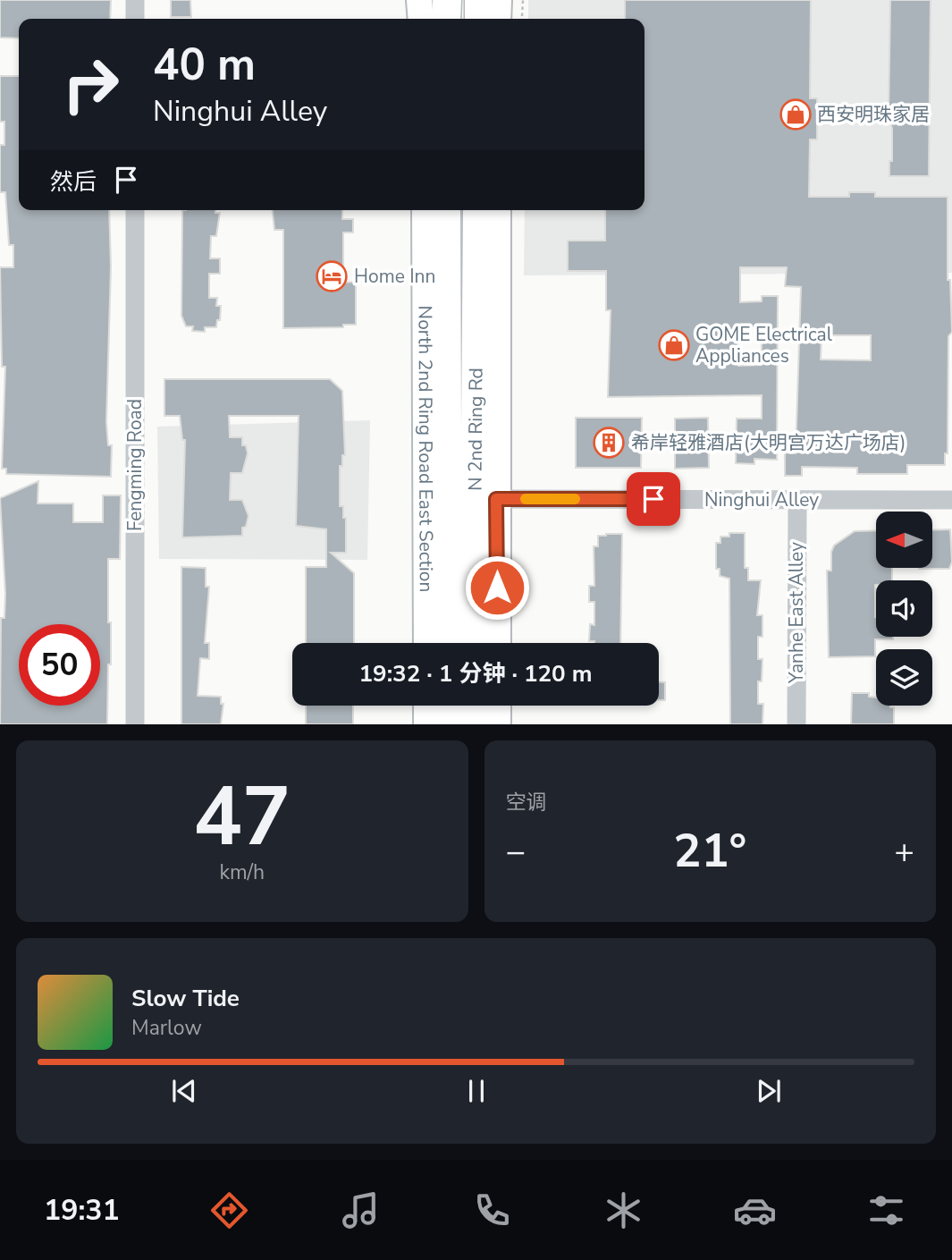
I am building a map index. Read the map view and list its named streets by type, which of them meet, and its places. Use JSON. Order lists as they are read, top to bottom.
{
  "streets": {
    "highway": ["N 2nd Ring Rd"],
    "main road": ["North 2nd Ring Road East Section"],
    "street": ["Fengming Road", "Ninghui Alley", "Yanhe East Alley"]
  },
  "crossings": [
    ["Ninghui Alley", "Yanhe East Alley"]
  ],
  "places": {
    "shop": ["西安明珠家居", "GOME Electrical Appliances"],
    "hotel": ["Home Inn"],
    "building": ["希岸轻雅酒店(大明宫万达广场店)"]
  },
  "north": "left",
  "page": {
    "turn": ["40 m", "Ninghui Alley"],
    "then": "然后",
    "limit": "50",
    "trip": "19:32 · 1 分钟 · 120 m",
    "tile": [
      ["47", "km/h"],
      "空调"
    ],
    "heat": ["−", "21°", "+"],
    "song": ["Slow Tide", "Marlow"],
    "tabs": "19:31"
  }
}
